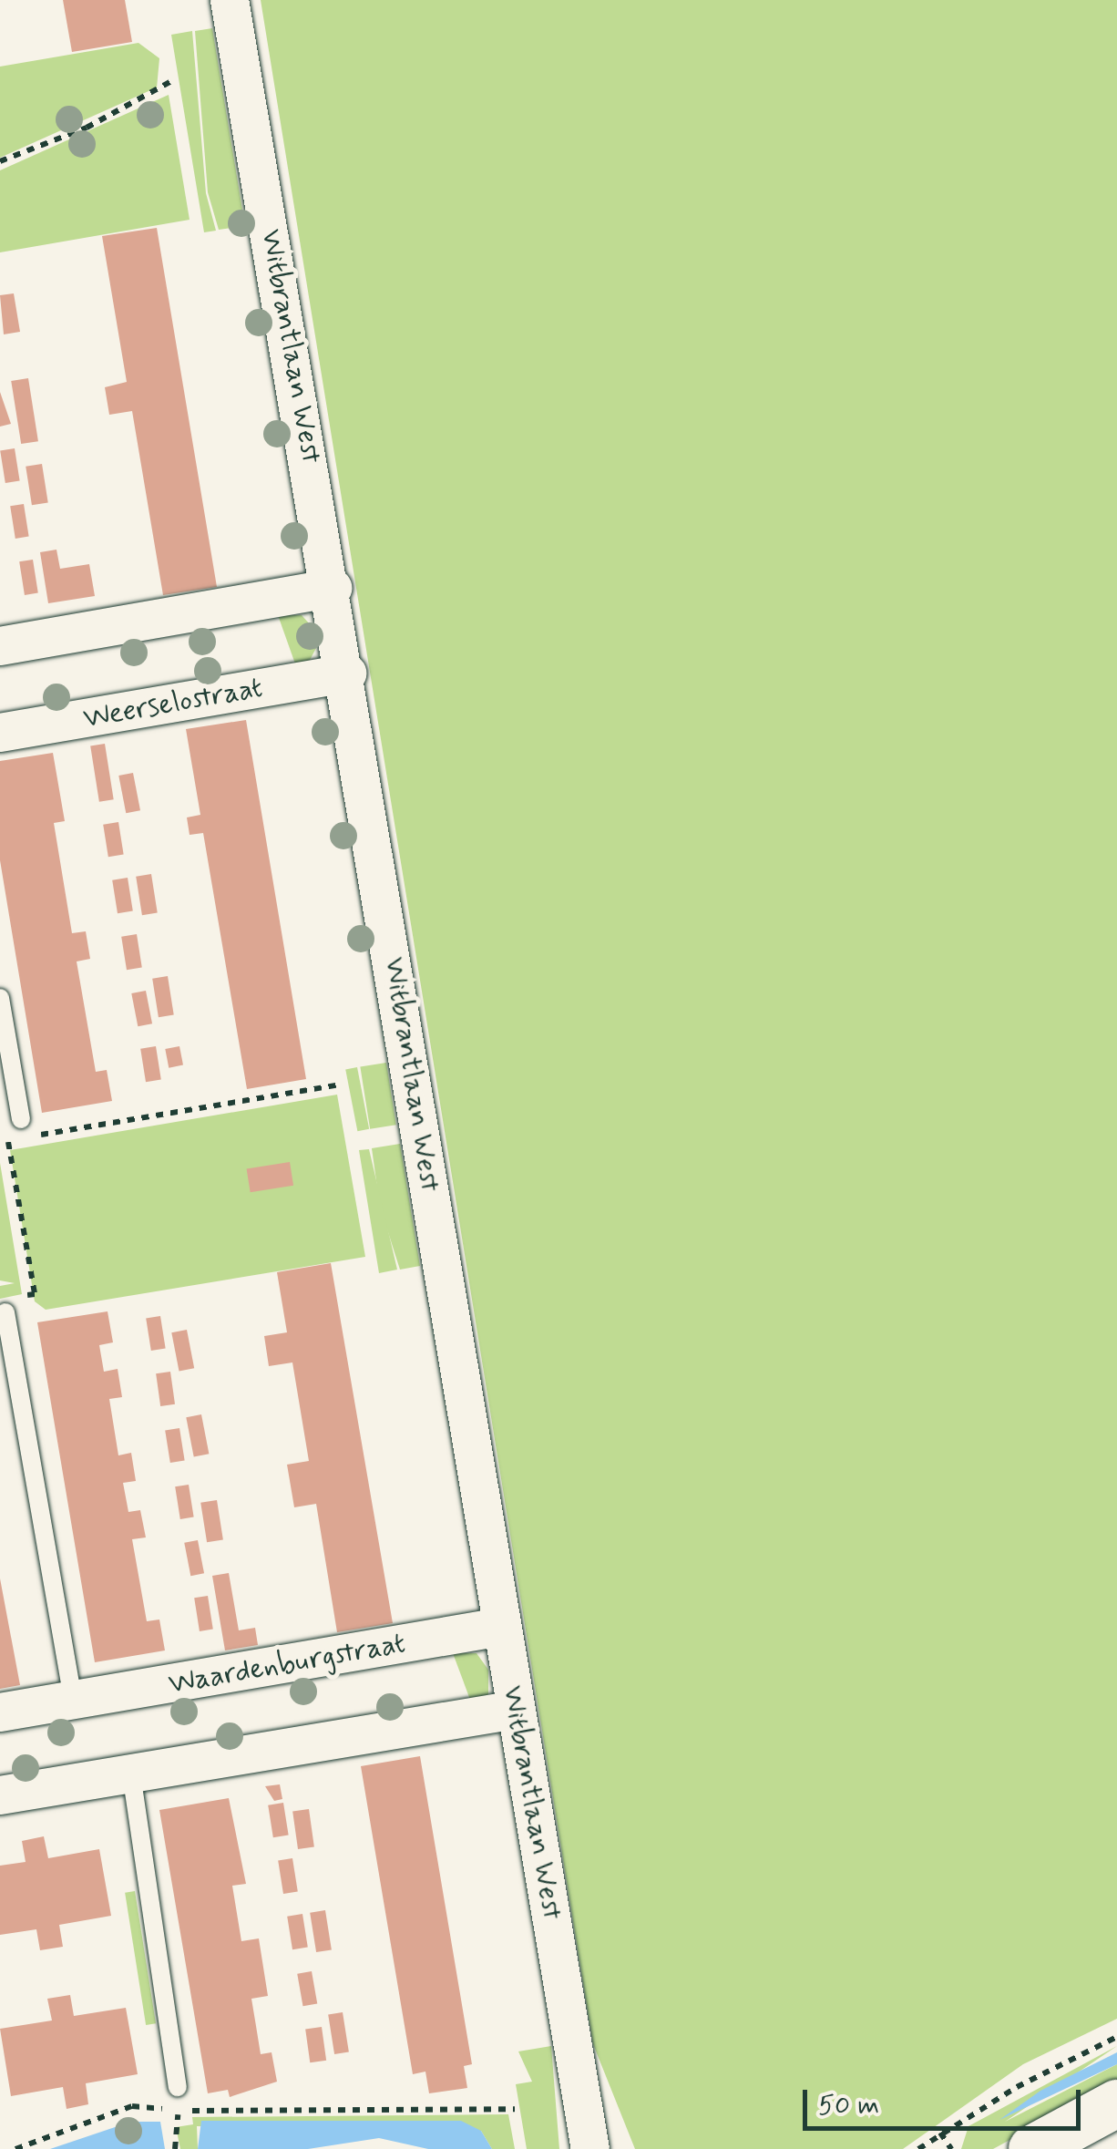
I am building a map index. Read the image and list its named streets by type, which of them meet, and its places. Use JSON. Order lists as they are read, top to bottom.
{
  "streets": {
    "street": ["Witbrantlaan West", "Weerselostraat", "Waardenburgstraat"]
  },
  "crossings": [
    ["Witbrantlaan West", "Weerselostraat"],
    ["Witbrantlaan West", "Waardenburgstraat"]
  ],
  "scale_bar": "50 m"
}
